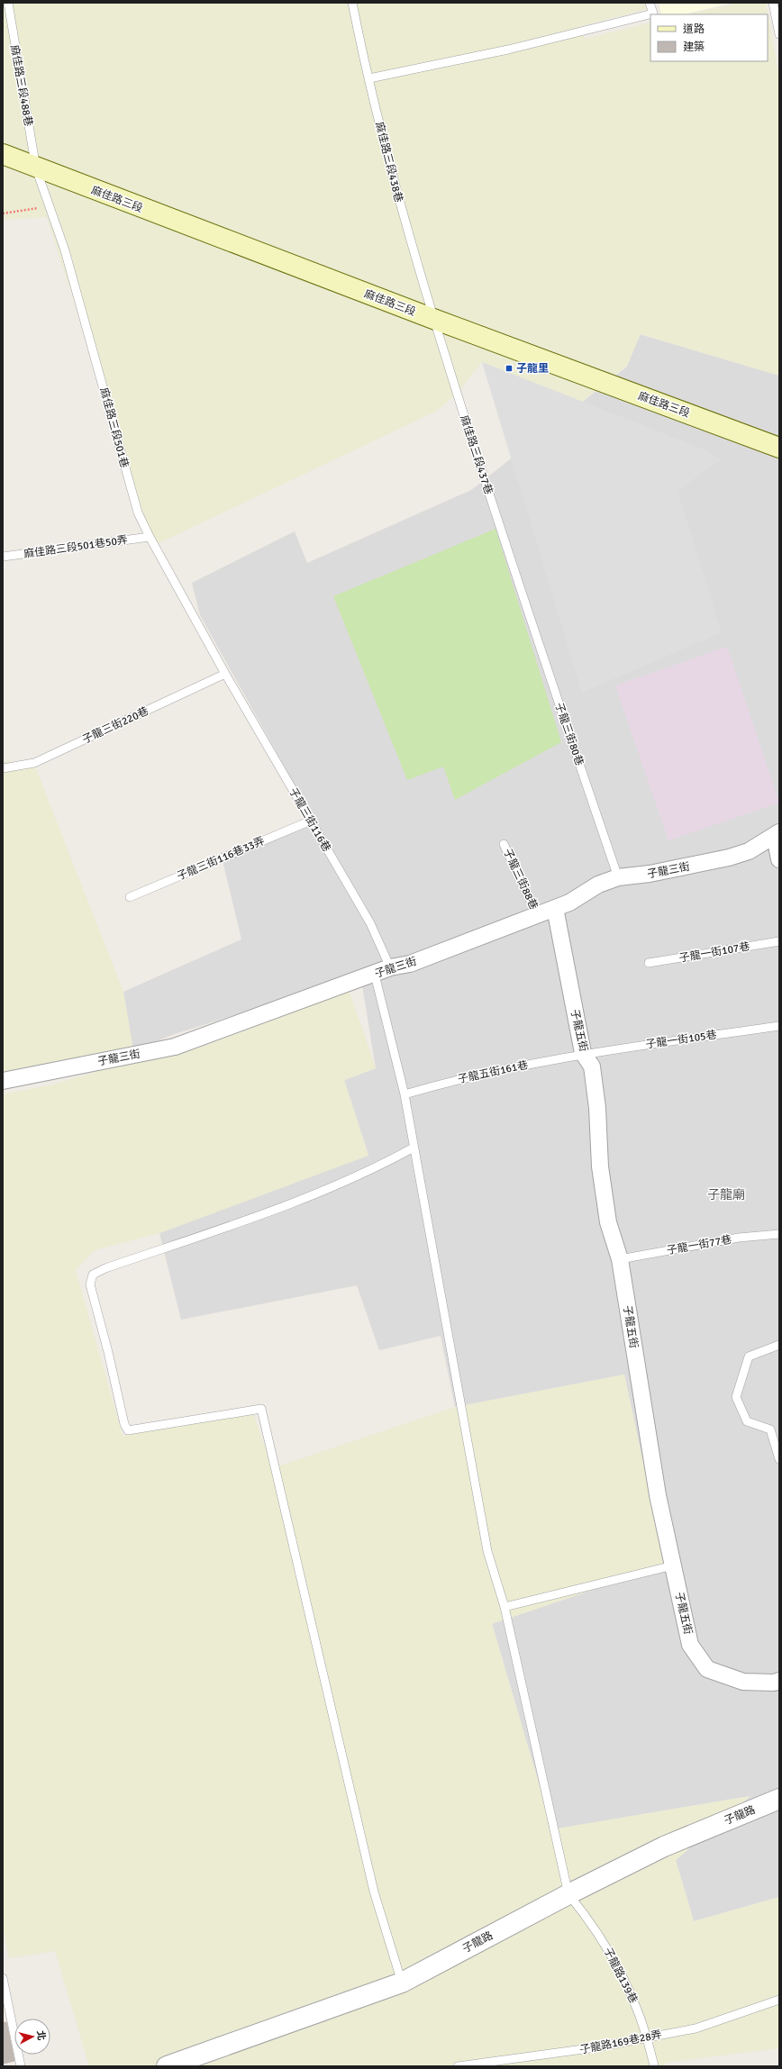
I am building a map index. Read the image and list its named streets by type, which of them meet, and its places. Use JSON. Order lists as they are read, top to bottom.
{
  "streets": {
    "main road": ["麻佳路三段"],
    "street": ["子龍三街", "子龍五街", "子龍路"],
    "lane": [
      "麻佳路三段488巷",
      "麻佳路三段438巷",
      "麻佳路三段501巷",
      "麻佳路三段437巷",
      "麻佳路三段501巷50弄",
      "子龍三街220巷",
      "子龍三街80巷",
      "子龍三街116巷",
      "子龍三街116巷33弄",
      "子龍三街88巷",
      "子龍一街107巷",
      "子龍一街105巷",
      "子龍五街161巷",
      "子龍一街77巷",
      "子龍路139巷",
      "子龍路169巷28弄"
    ]
  },
  "crossings": [
    ["麻佳路三段488巷", "麻佳路三段"],
    ["麻佳路三段488巷", "麻佳路三段501巷"],
    ["麻佳路三段438巷", "麻佳路三段"],
    ["麻佳路三段438巷", "麻佳路三段437巷"],
    ["麻佳路三段", "麻佳路三段501巷"],
    ["麻佳路三段", "麻佳路三段437巷"],
    ["麻佳路三段501巷", "麻佳路三段501巷50弄"],
    ["麻佳路三段501巷", "子龍三街220巷"],
    ["麻佳路三段501巷", "子龍三街116巷"],
    ["麻佳路三段437巷", "子龍三街80巷"],
    ["子龍三街220巷", "子龍三街116巷"],
    ["子龍三街80巷", "子龍三街"],
    ["子龍三街116巷", "子龍三街116巷33弄"],
    ["子龍三街116巷", "子龍三街"],
    ["子龍三街", "子龍三街88巷"],
    ["子龍三街", "子龍五街"],
    ["子龍五街", "子龍一街105巷"],
    ["子龍五街", "子龍五街161巷"],
    ["子龍五街", "子龍一街77巷"],
    ["子龍一街105巷", "子龍五街161巷"],
    ["子龍路", "子龍路139巷"],
    ["子龍路139巷", "子龍路169巷28弄"]
  ],
  "districts": ["子龍廟"],
  "places": {
    "transit": ["子龍里"]
  },
  "legend": ["道路", "建築"],
  "north": "right"
}
